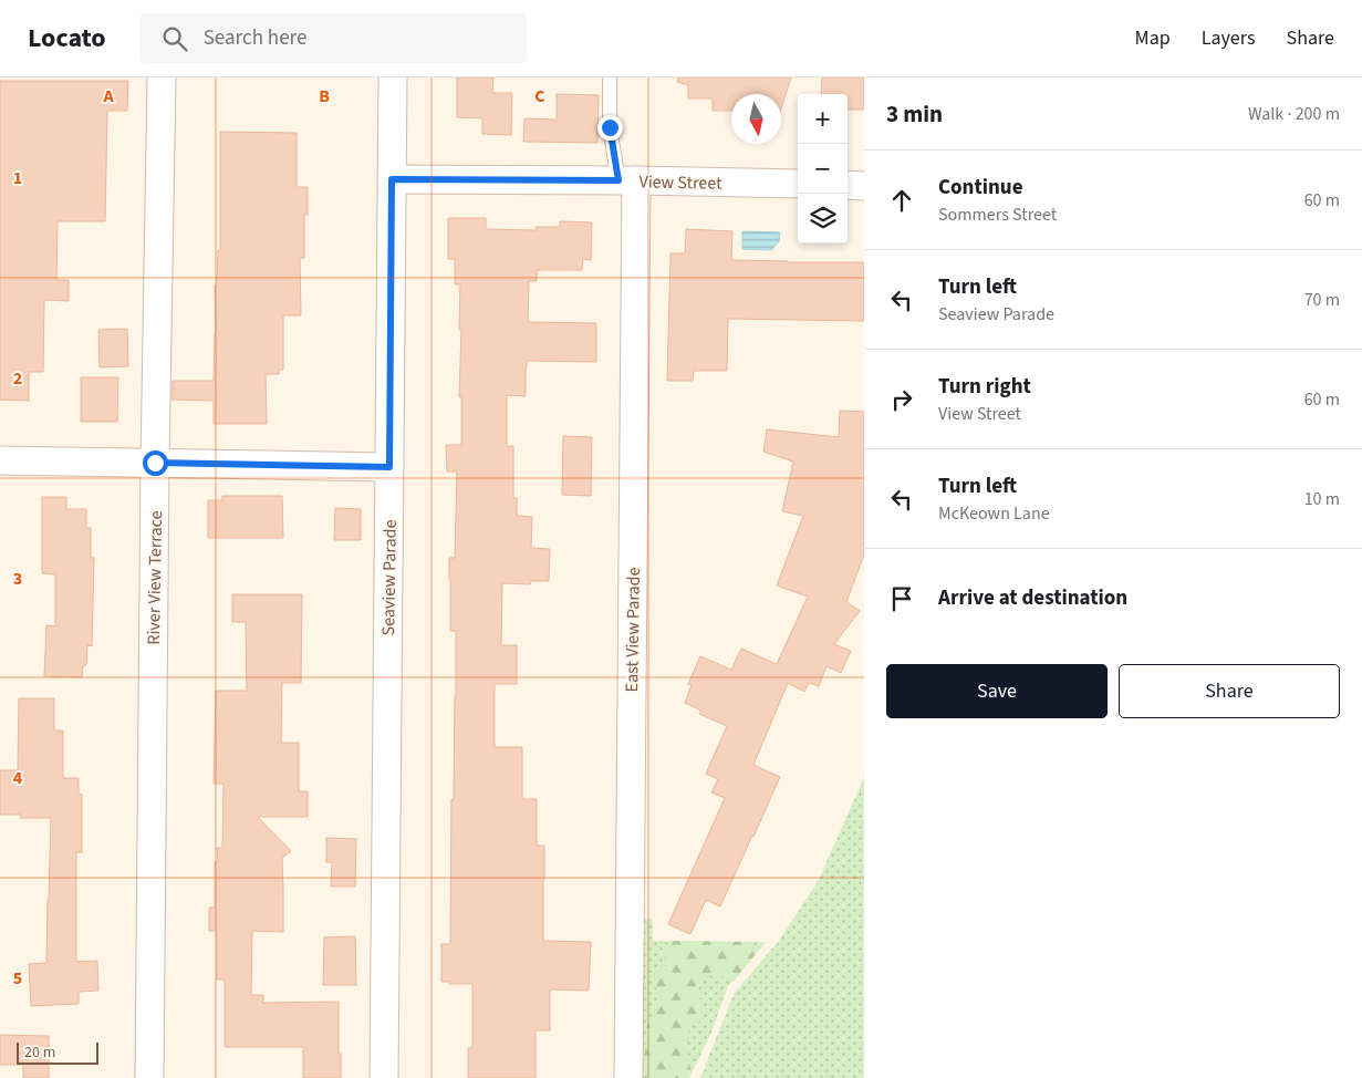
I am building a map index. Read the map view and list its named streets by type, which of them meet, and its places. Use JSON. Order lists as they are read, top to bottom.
{
  "streets": {
    "street": [
      "View Street",
      "River View Terrace",
      "Seaview Parade",
      "East View Parade"
    ]
  },
  "crossings": [
    ["View Street", "Seaview Parade"],
    ["View Street", "East View Parade"]
  ],
  "scale_bar": "20 m",
  "north": "bottom",
  "page": {
    "header": "Locato",
    "search": "Search here",
    "nav": ["Map", "Layers", "Share"],
    "heading": ["3 min", "Walk · 200 m"],
    "map_buttons": ["+", "−"],
    "list": [
      ["Continue", "Sommers Street", "60 m"],
      ["Turn left", "Seaview Parade", "70 m"],
      ["Turn right", "View Street", "60 m"],
      ["Turn left", "McKeown Lane", "10 m"],
      "Arrive at destination"
    ],
    "buttons": ["Save", "Share"],
    "scale": "20 m"
  },
  "grid": {
    "columns": ["A", "B", "C"],
    "rows": [
      "1",
      "2",
      "3",
      "4",
      "5"
    ]
  }
}
